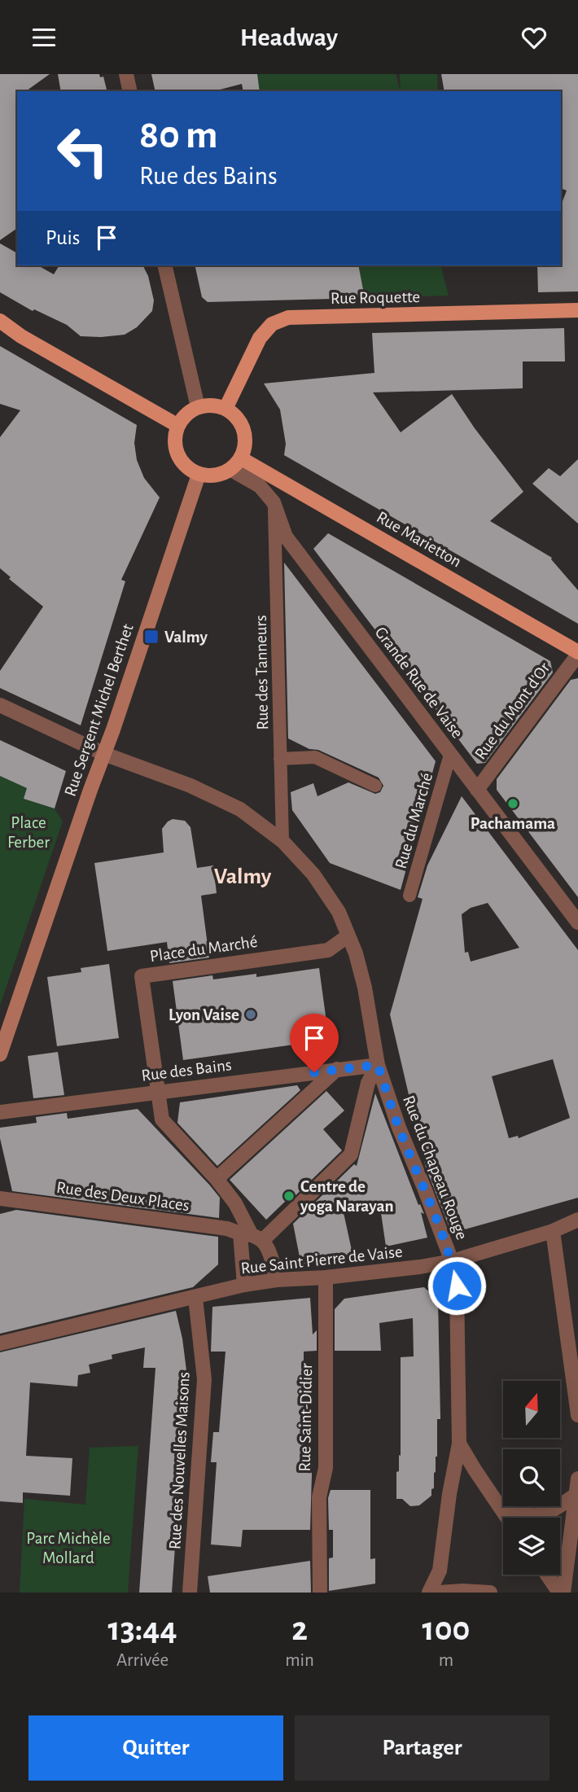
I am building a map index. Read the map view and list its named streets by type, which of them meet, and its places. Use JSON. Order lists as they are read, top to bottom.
{
  "streets": {
    "main road": ["Rue Roquette", "Rue Marietton", "Rue Sergent Michel Berthet"],
    "street": [
      "Rue des Tanneurs",
      "Grande Rue de Vaise",
      "Rue du Mont d'Or",
      "Rue du Marché",
      "Place du Marché",
      "Rue des Bains",
      "Rue du Chapeau Rouge",
      "Rue des Deux Places",
      "Rue Saint Pierre de Vaise",
      "Rue Saint-Didier",
      "Rue des Nouvelles Maisons"
    ]
  },
  "crossings": [
    ["Rue Roquette", "Rue Marietton"],
    ["Rue Roquette", "Grande Rue de Vaise"],
    ["Rue Roquette", "Rue Sergent Michel Berthet"],
    ["Rue Marietton", "Grande Rue de Vaise"],
    ["Rue Marietton", "Rue Sergent Michel Berthet"],
    ["Rue Marietton", "Rue du Mont d'Or"],
    ["Rue des Tanneurs", "Grande Rue de Vaise"],
    ["Grande Rue de Vaise", "Rue Sergent Michel Berthet"],
    ["Grande Rue de Vaise", "Rue du Mont d'Or"],
    ["Grande Rue de Vaise", "Rue du Marché"],
    ["Place du Marché", "Rue des Bains"],
    ["Place du Marché", "Rue du Chapeau Rouge"],
    ["Rue des Bains", "Rue du Chapeau Rouge"],
    ["Rue du Chapeau Rouge", "Rue Saint Pierre de Vaise"],
    ["Rue Saint Pierre de Vaise", "Rue Saint-Didier"],
    ["Rue Saint Pierre de Vaise", "Rue des Nouvelles Maisons"]
  ],
  "districts": ["Valmy"],
  "parks": ["Place Ferber", "Parc Michèle Mollard"],
  "places": {
    "transit": ["Valmy"],
    "other": ["Pachamama", "Lyon Vaise", "Centre de yoga Narayan"]
  },
  "north": "top",
  "page": {
    "header": "Headway",
    "turn": ["80 m", "Rue des Bains"],
    "then": "Puis",
    "eta": [
      "13:44",
      "Arrivée",
      "2",
      "min",
      "100",
      "m"
    ],
    "buttons": ["Quitter", "Partager"]
  }
}
